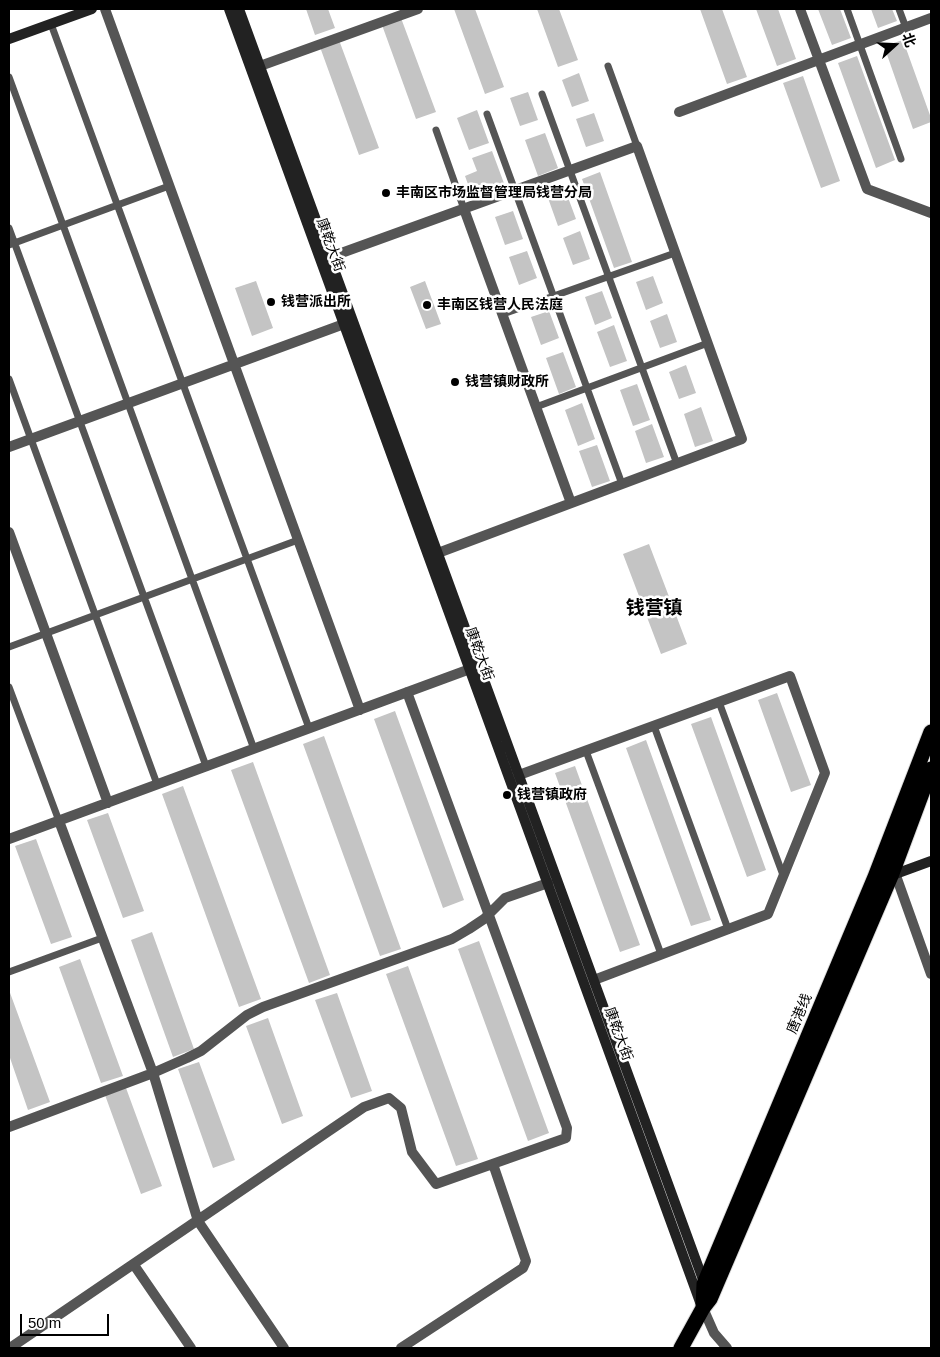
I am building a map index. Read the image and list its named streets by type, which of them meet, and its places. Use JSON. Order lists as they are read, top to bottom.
{
  "streets": {
    "highway": ["唐港线"],
    "street": ["康乾大街"]
  },
  "crossings": [
    ["康乾大街", "唐港线"]
  ],
  "districts": ["钱营镇"],
  "places": [
    "丰南区市场监督管理局钱营分局",
    "钱营派出所",
    "丰南区钱营人民法庭",
    "钱营镇财政所",
    "钱营镇政府"
  ],
  "scale_bar": "50 m",
  "north": "right"
}
